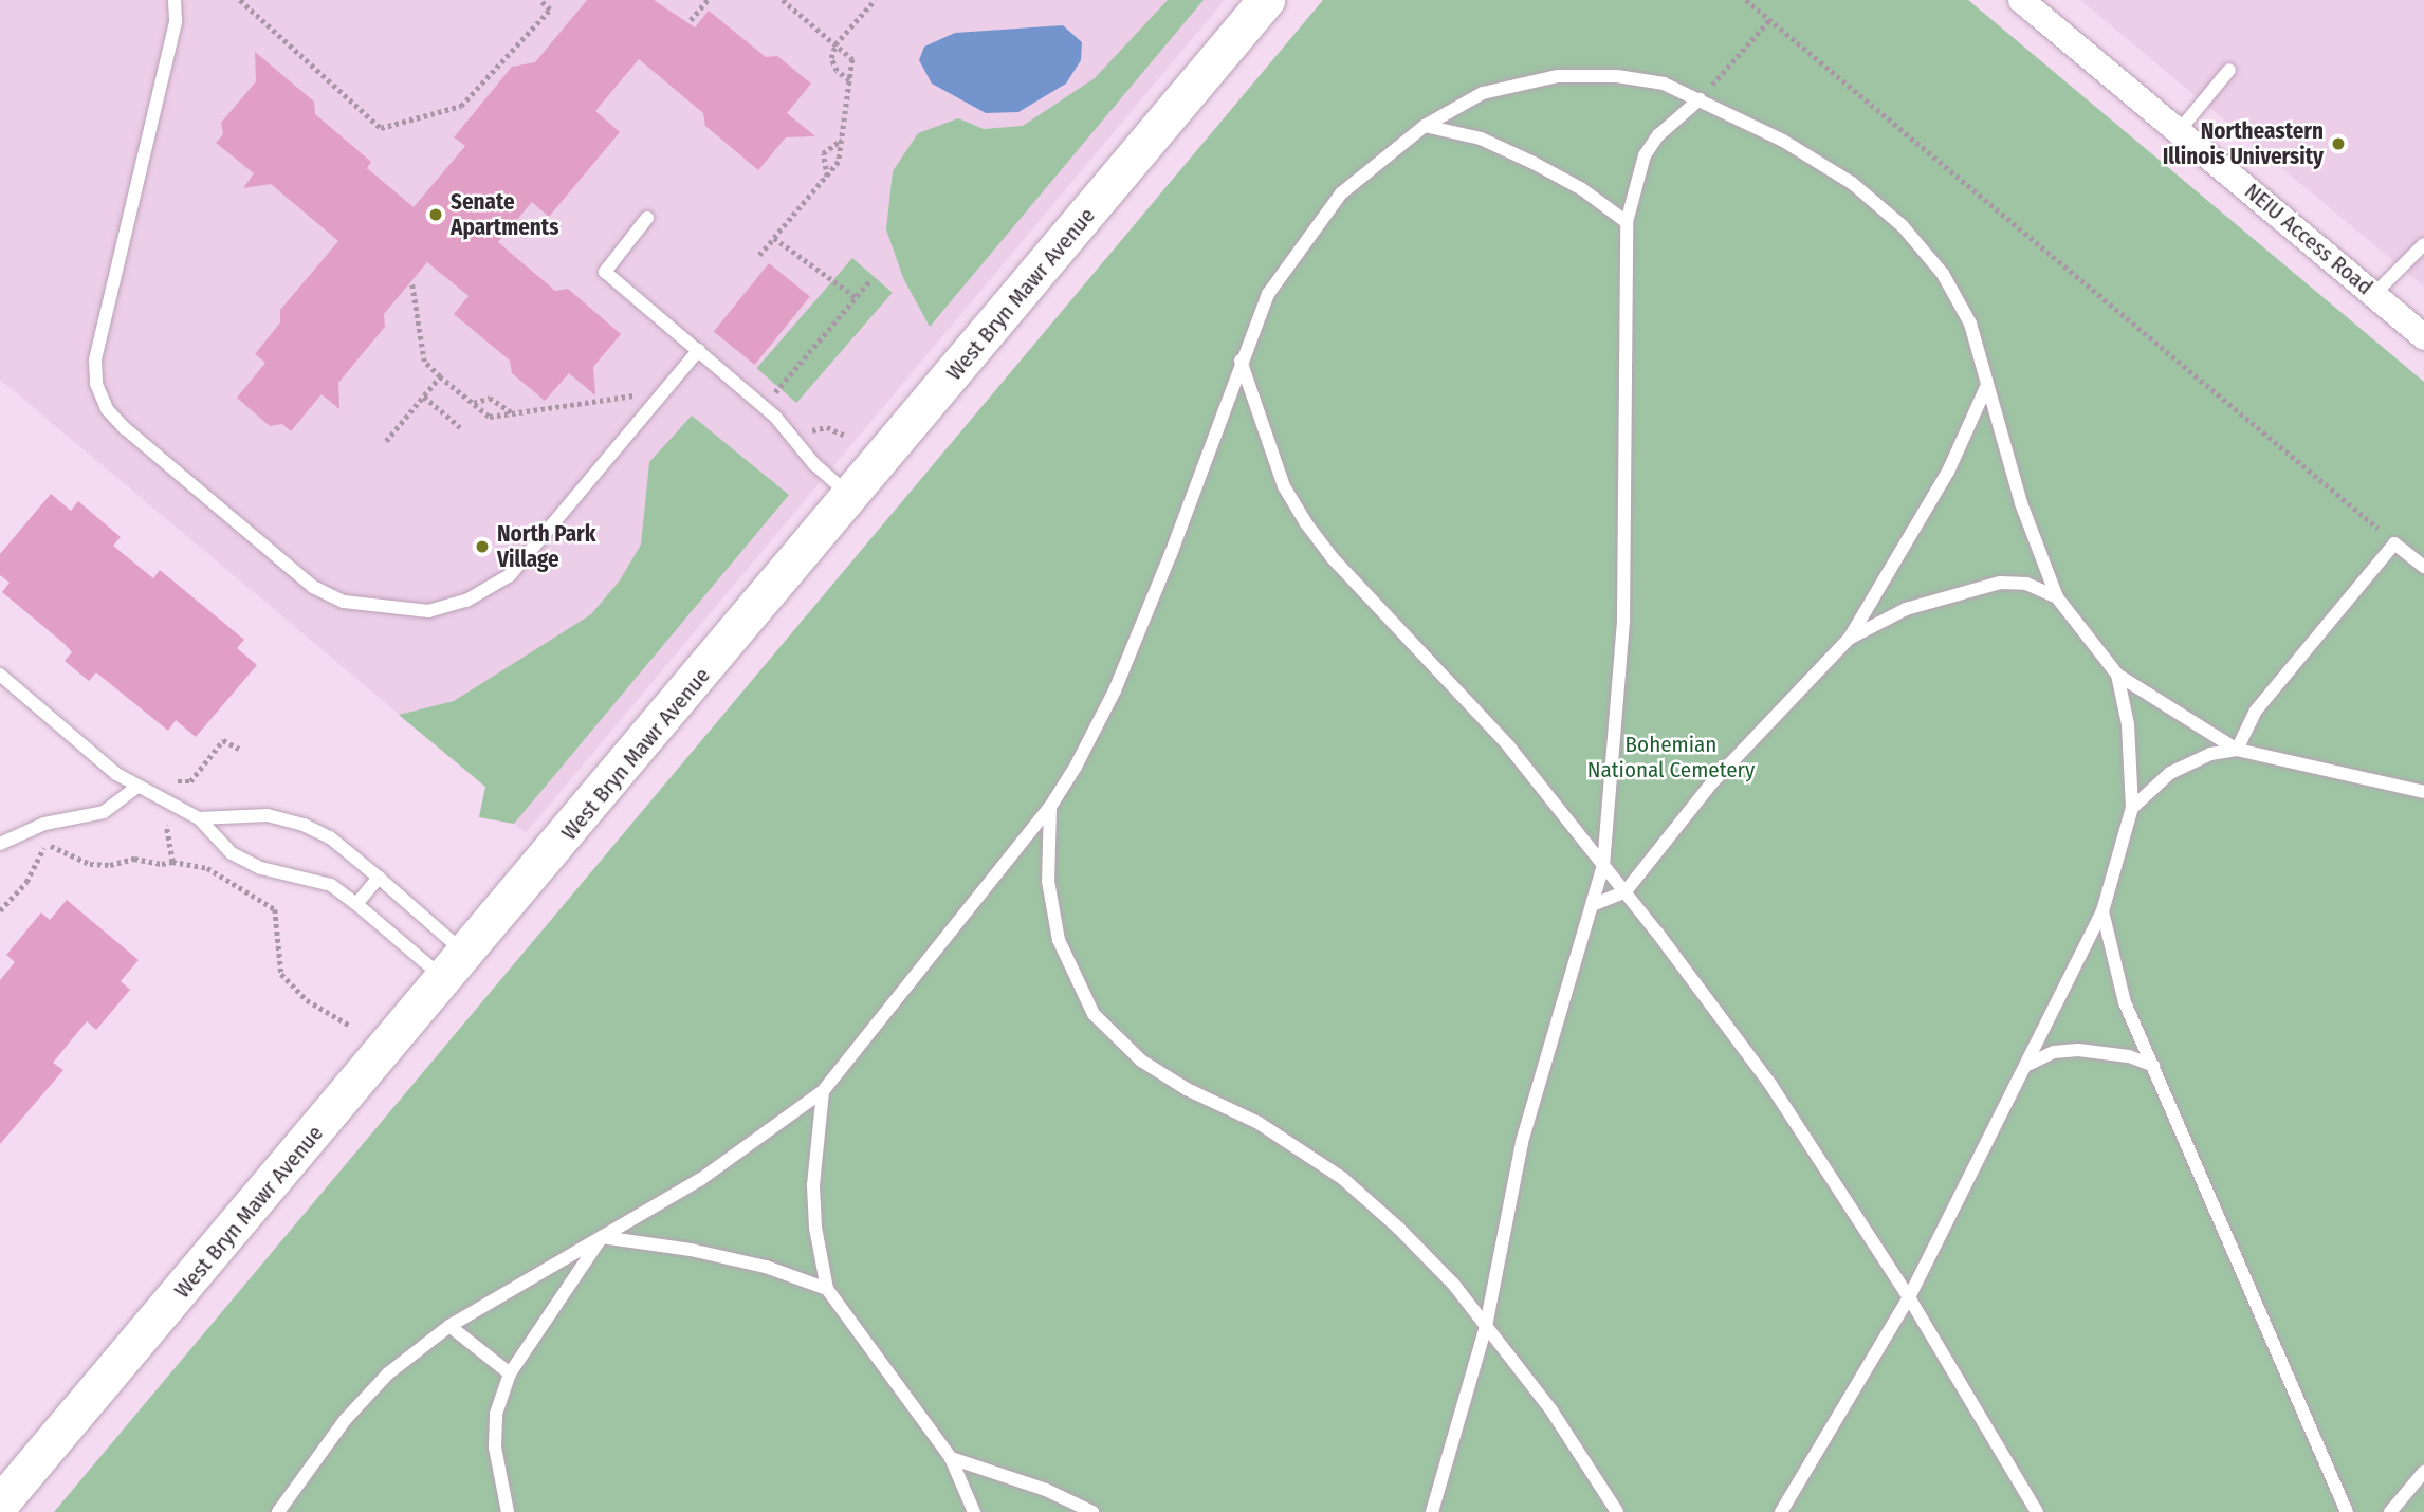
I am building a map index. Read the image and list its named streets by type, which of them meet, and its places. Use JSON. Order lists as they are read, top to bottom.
{
  "streets": {
    "street": ["NEIU Access Road", "West Bryn Mawr Avenue"]
  },
  "parks": ["Bohemian National Cemetery"],
  "places": ["Northeastern Illinois University", "Senate Apartments", "North Park Village"]
}
